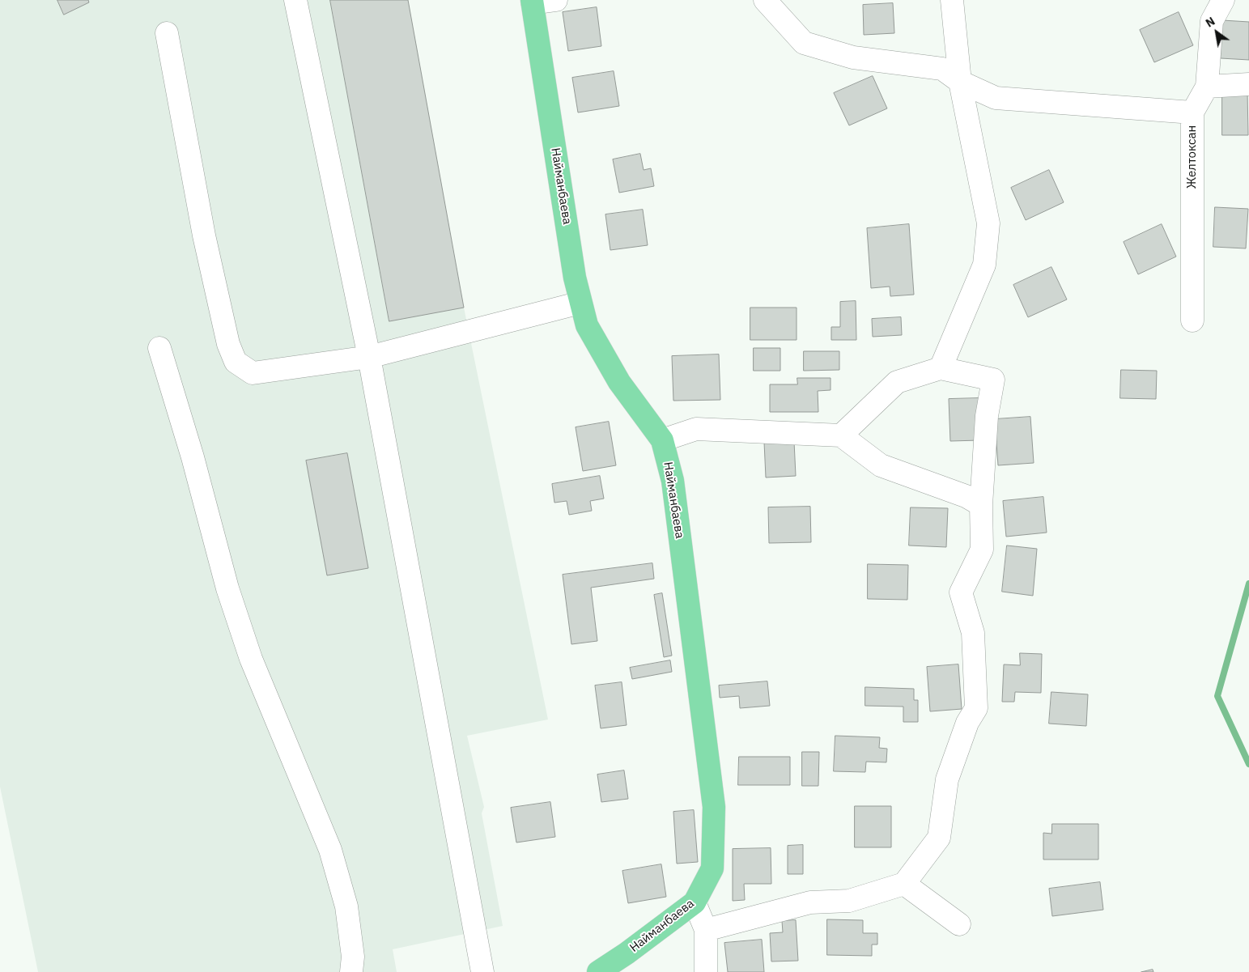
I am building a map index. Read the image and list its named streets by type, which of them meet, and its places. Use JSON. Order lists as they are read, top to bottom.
{
  "streets": {
    "main road": ["Найманбаева"],
    "street": ["Желтоксан"]
  },
  "north": "top left"
}
